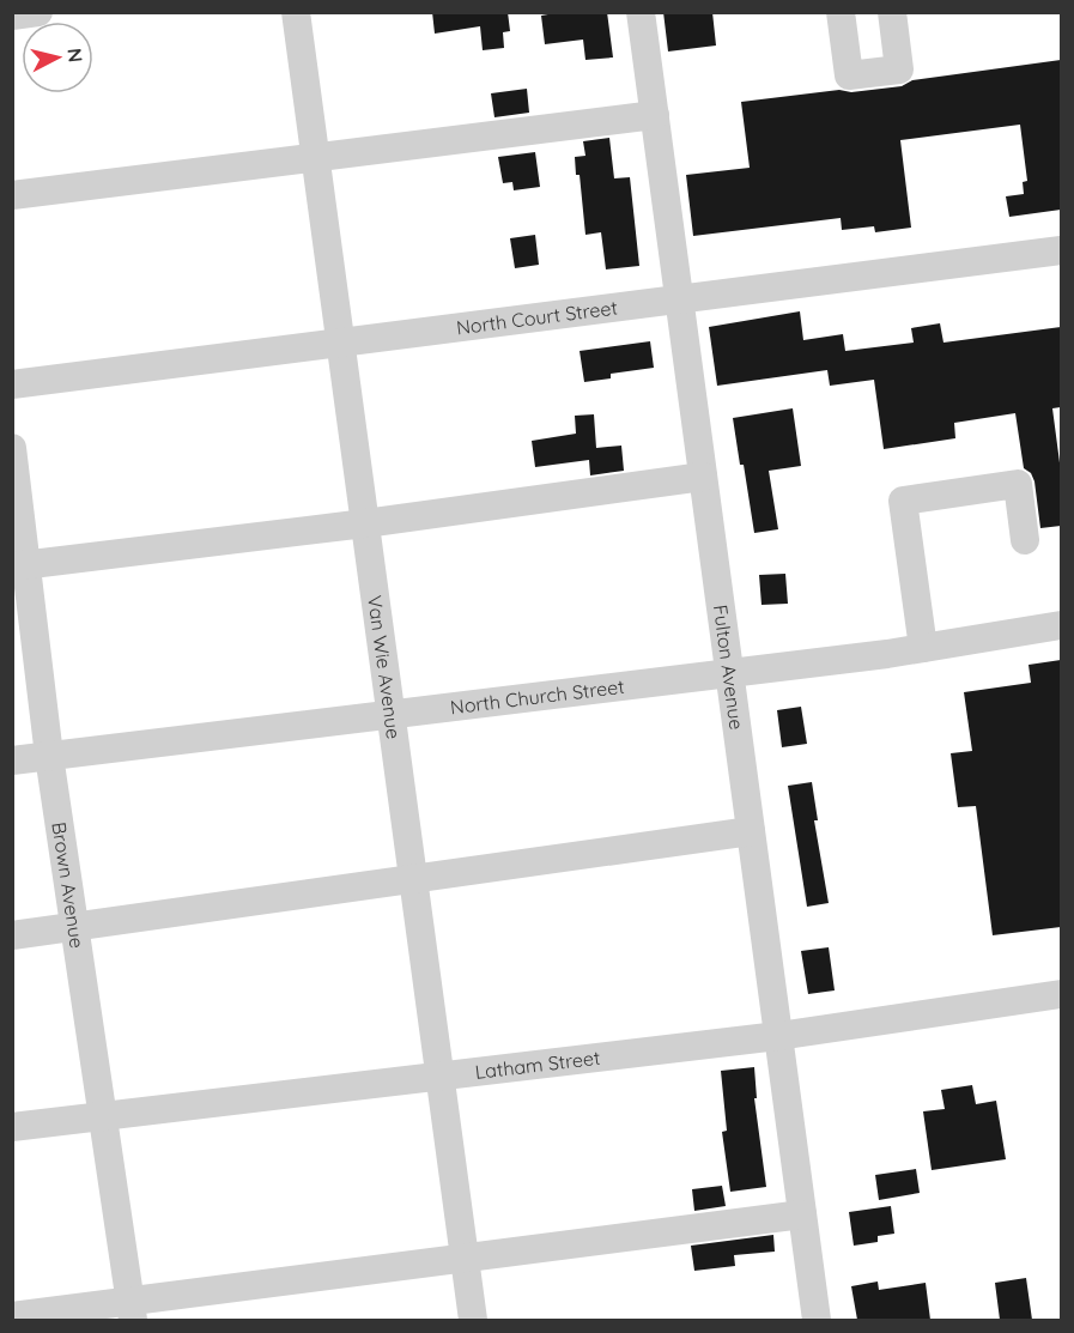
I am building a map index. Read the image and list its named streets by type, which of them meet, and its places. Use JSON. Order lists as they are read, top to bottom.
{
  "streets": {
    "street": [
      "North Court Street",
      "Van Wie Avenue",
      "Fulton Avenue",
      "North Church Street",
      "Brown Avenue",
      "Latham Street"
    ]
  },
  "crossings": [
    ["North Court Street", "Van Wie Avenue"],
    ["North Court Street", "Fulton Avenue"],
    ["Van Wie Avenue", "North Church Street"],
    ["Van Wie Avenue", "Latham Street"],
    ["Fulton Avenue", "North Church Street"],
    ["Fulton Avenue", "Latham Street"],
    ["North Church Street", "Brown Avenue"],
    ["Brown Avenue", "Latham Street"]
  ],
  "north": "right"
}
